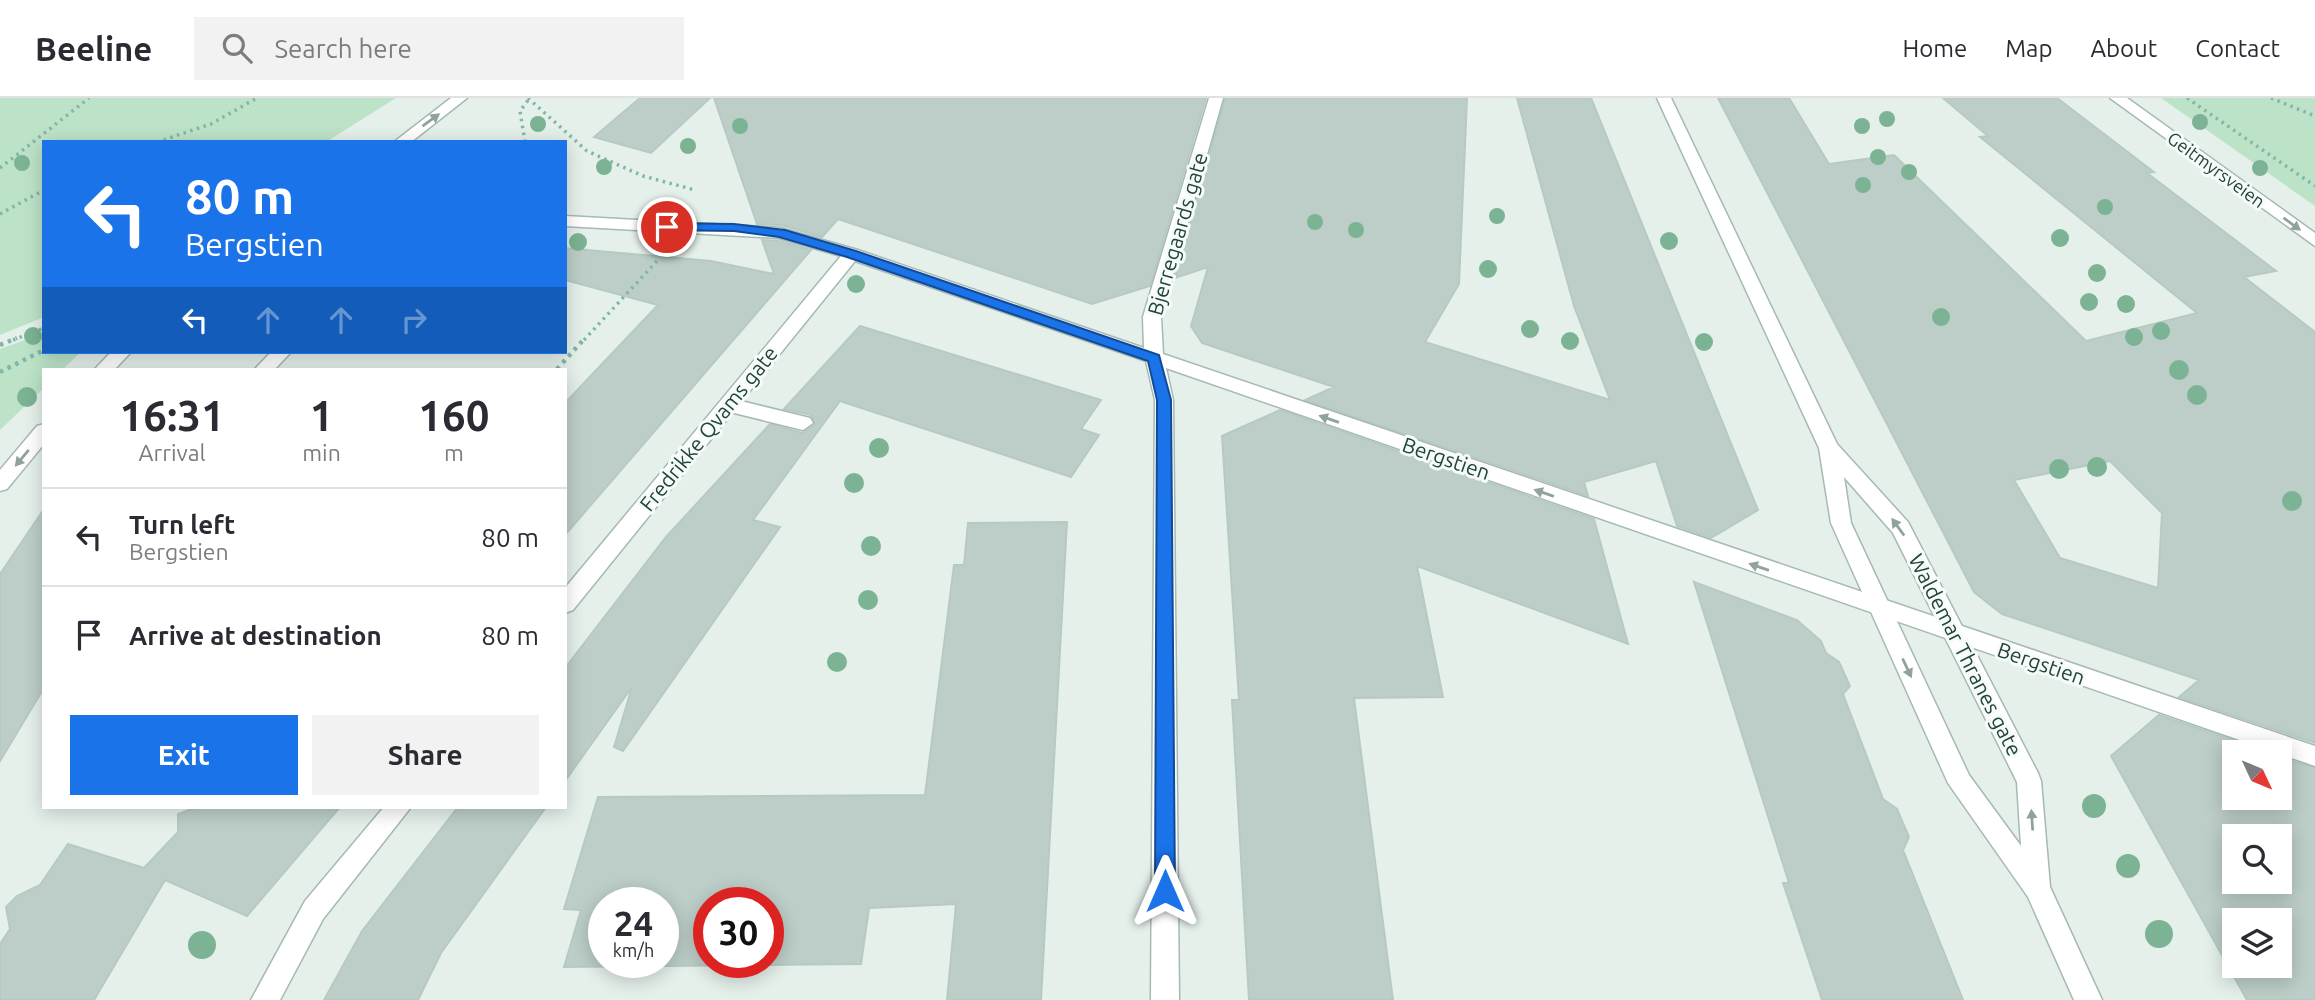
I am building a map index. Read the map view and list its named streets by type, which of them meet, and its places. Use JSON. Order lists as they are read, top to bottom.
{
  "streets": {
    "street": [
      "Geitmyrsveien",
      "Bjerregaards gate",
      "Fredrikke Qvams gate",
      "Bergstien",
      "Waldemar Thranes gate"
    ]
  },
  "crossings": [
    ["Bjerregaards gate", "Bergstien"],
    ["Fredrikke Qvams gate", "Bergstien"],
    ["Bergstien", "Waldemar Thranes gate"]
  ],
  "one_way": ["Geitmyrsveien", "Bergstien"],
  "north": "bottom right",
  "page": {
    "header": "Beeline",
    "search": "Search here",
    "nav": [
      "Home",
      "Map",
      "About",
      "Contact"
    ],
    "turn": ["80 m", "Bergstien"],
    "eta": [
      "16:31",
      "Arrival",
      "1",
      "min",
      "160",
      "m"
    ],
    "list": [
      {
        "name": "Turn left",
        "note": "Bergstien",
        "value": "80 m"
      },
      {
        "name": "Arrive at destination",
        "value": "80 m"
      }
    ],
    "buttons": ["Exit", "Share"],
    "speed": "24 km/h",
    "limit": "30"
  }
}
